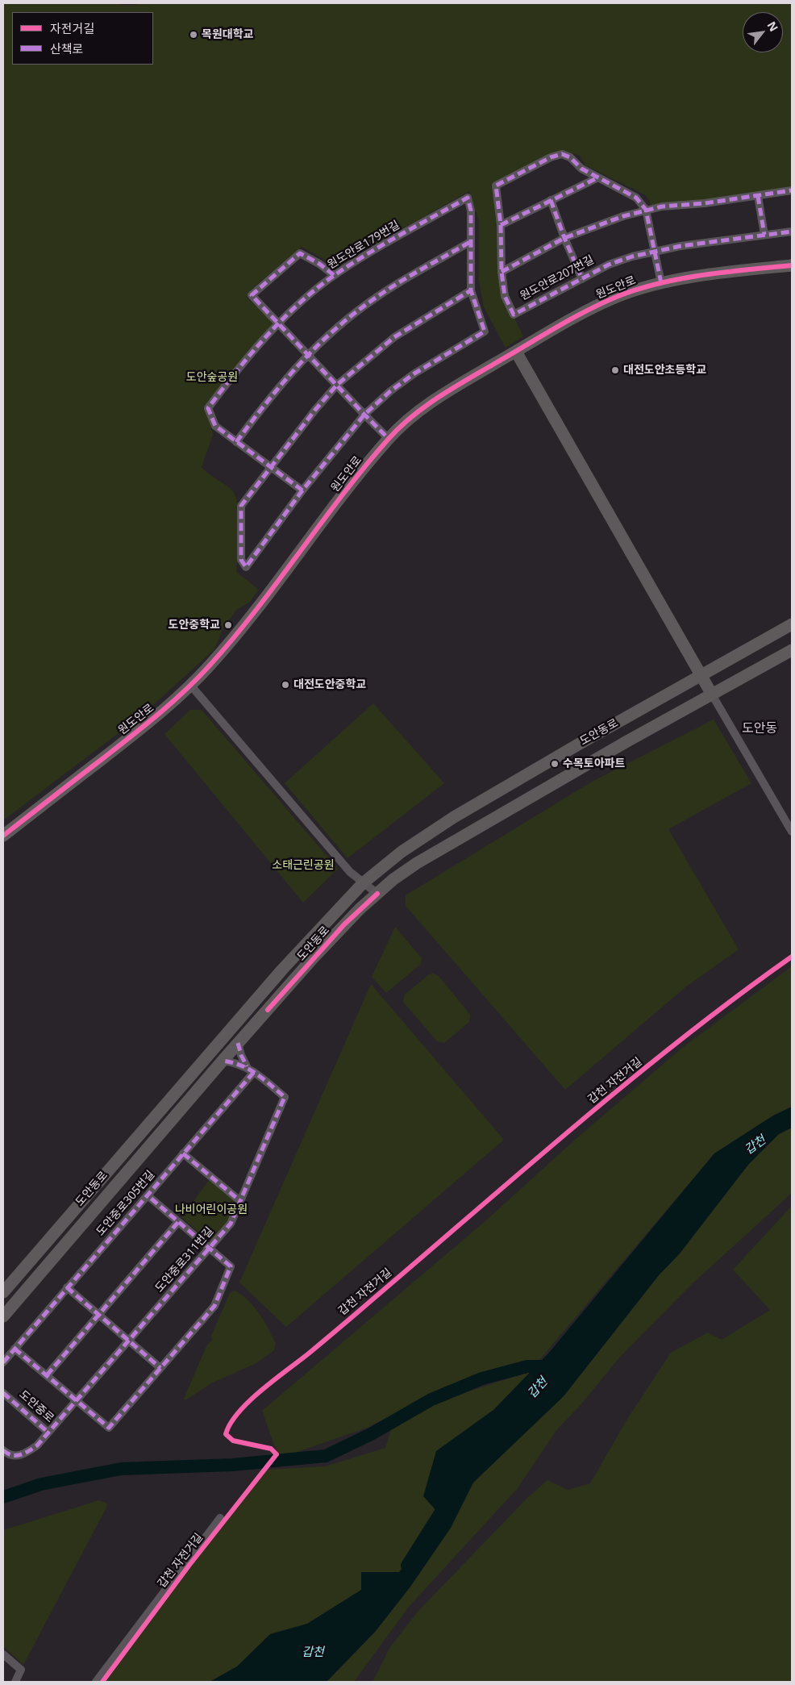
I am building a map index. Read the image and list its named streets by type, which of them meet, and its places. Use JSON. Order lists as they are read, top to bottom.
{
  "streets": {
    "main road": ["원도안로", "도안동로"],
    "street": [
      "원도안로179번길",
      "원도안로207번길",
      "도안중로305번길",
      "도안중로311번길",
      "도안중로"
    ],
    "cycle path": ["갑천 자전거길"]
  },
  "crossings": [
    ["도안중로305번길", "도안중로311번길"],
    ["도안중로311번길", "도안중로"]
  ],
  "districts": ["도안동"],
  "water": ["갑천"],
  "parks": ["도안숲공원", "소태근린공원", "나비어린이공원"],
  "places": [
    "목원대학교",
    "대전도안초등학교",
    "도안중학교",
    "대전도안중학교",
    "수목토아파트"
  ],
  "legend": ["자전거길", "산책로"],
  "north": "top right"
}
